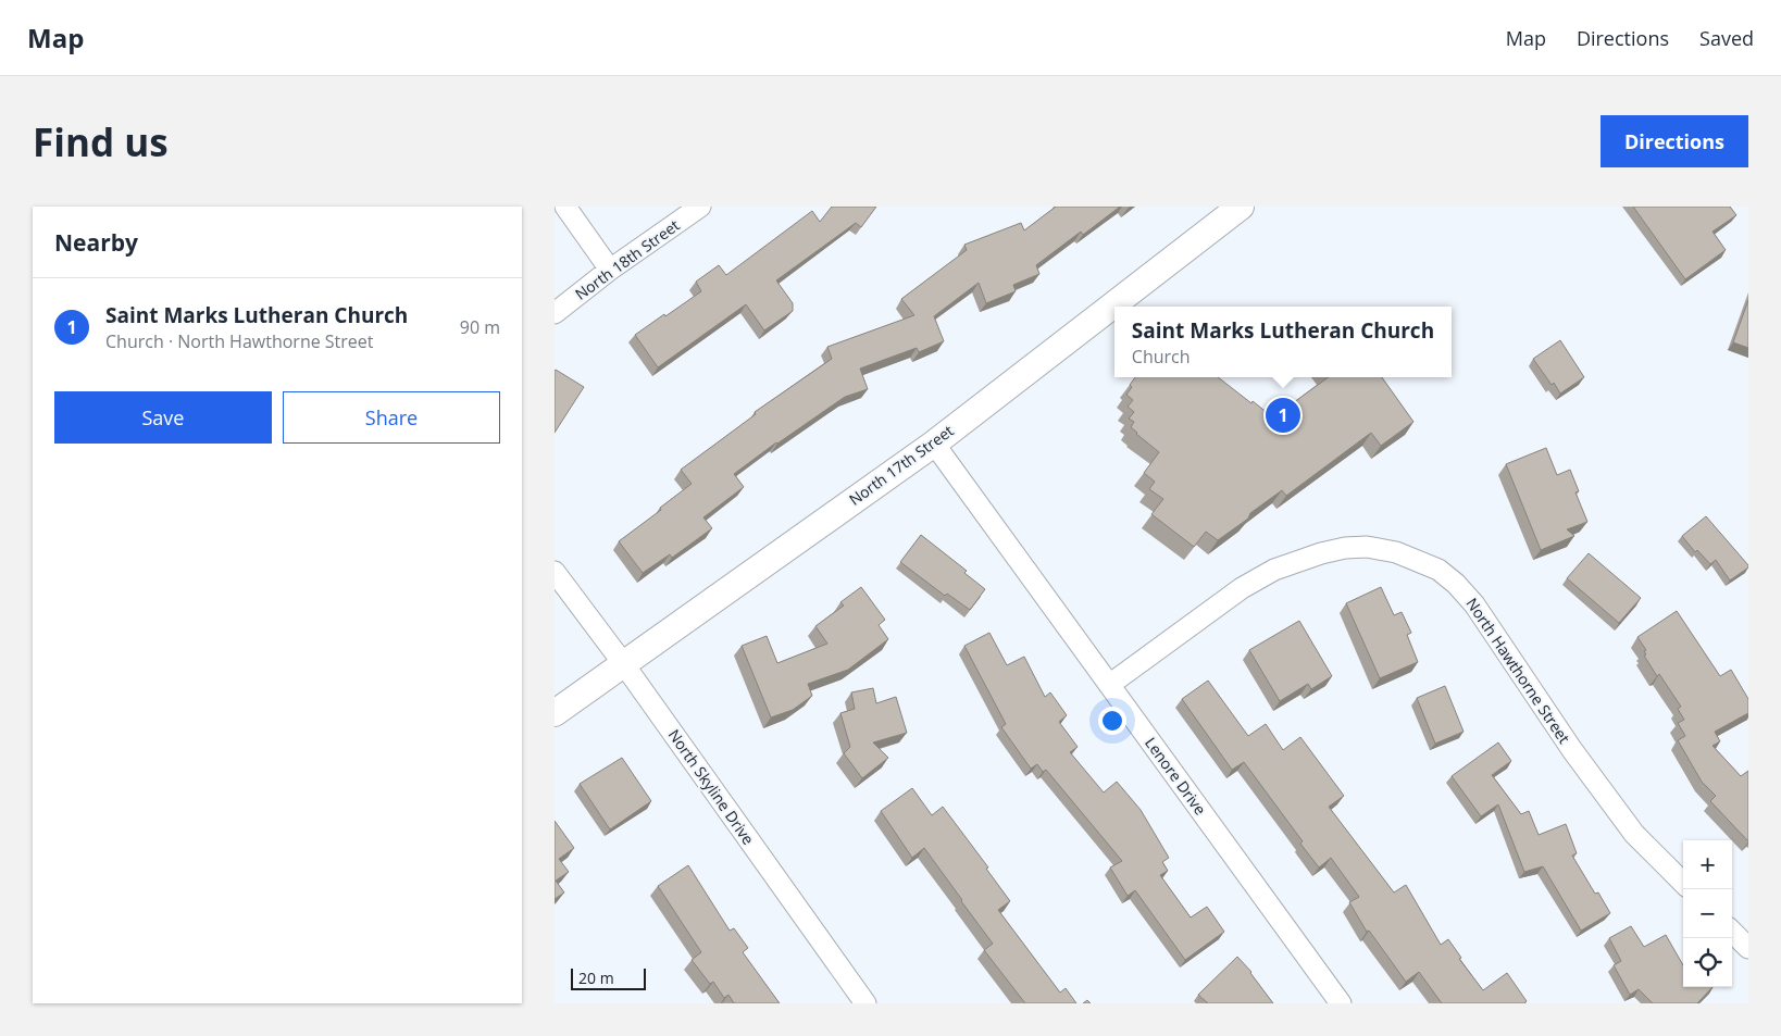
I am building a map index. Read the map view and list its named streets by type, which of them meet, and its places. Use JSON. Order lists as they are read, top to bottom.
{
  "streets": {
    "street": [
      "North 18th Street",
      "North 17th Street",
      "North Hawthorne Street",
      "Lenore Drive",
      "North Skyline Drive"
    ]
  },
  "crossings": [
    ["North 17th Street", "Lenore Drive"],
    ["North 17th Street", "North Skyline Drive"],
    ["North Hawthorne Street", "Lenore Drive"]
  ],
  "scale_bar": "20 m",
  "page": {
    "header": "Map",
    "nav": ["Map", "Directions", "Saved"],
    "buttons": [
      "Directions",
      ["Save", "Share"]
    ],
    "title": "Find us",
    "heading": "Nearby",
    "list": [
      {
        "mark": "1",
        "name": "Saint Marks Lutheran Church",
        "note": "Church · North Hawthorne Street",
        "value": "90 m"
      }
    ],
    "popup": ["Saint Marks Lutheran Church", "Church"],
    "pins": "1",
    "map_buttons": ["+", "−"],
    "scale": "20 m"
  }
}
